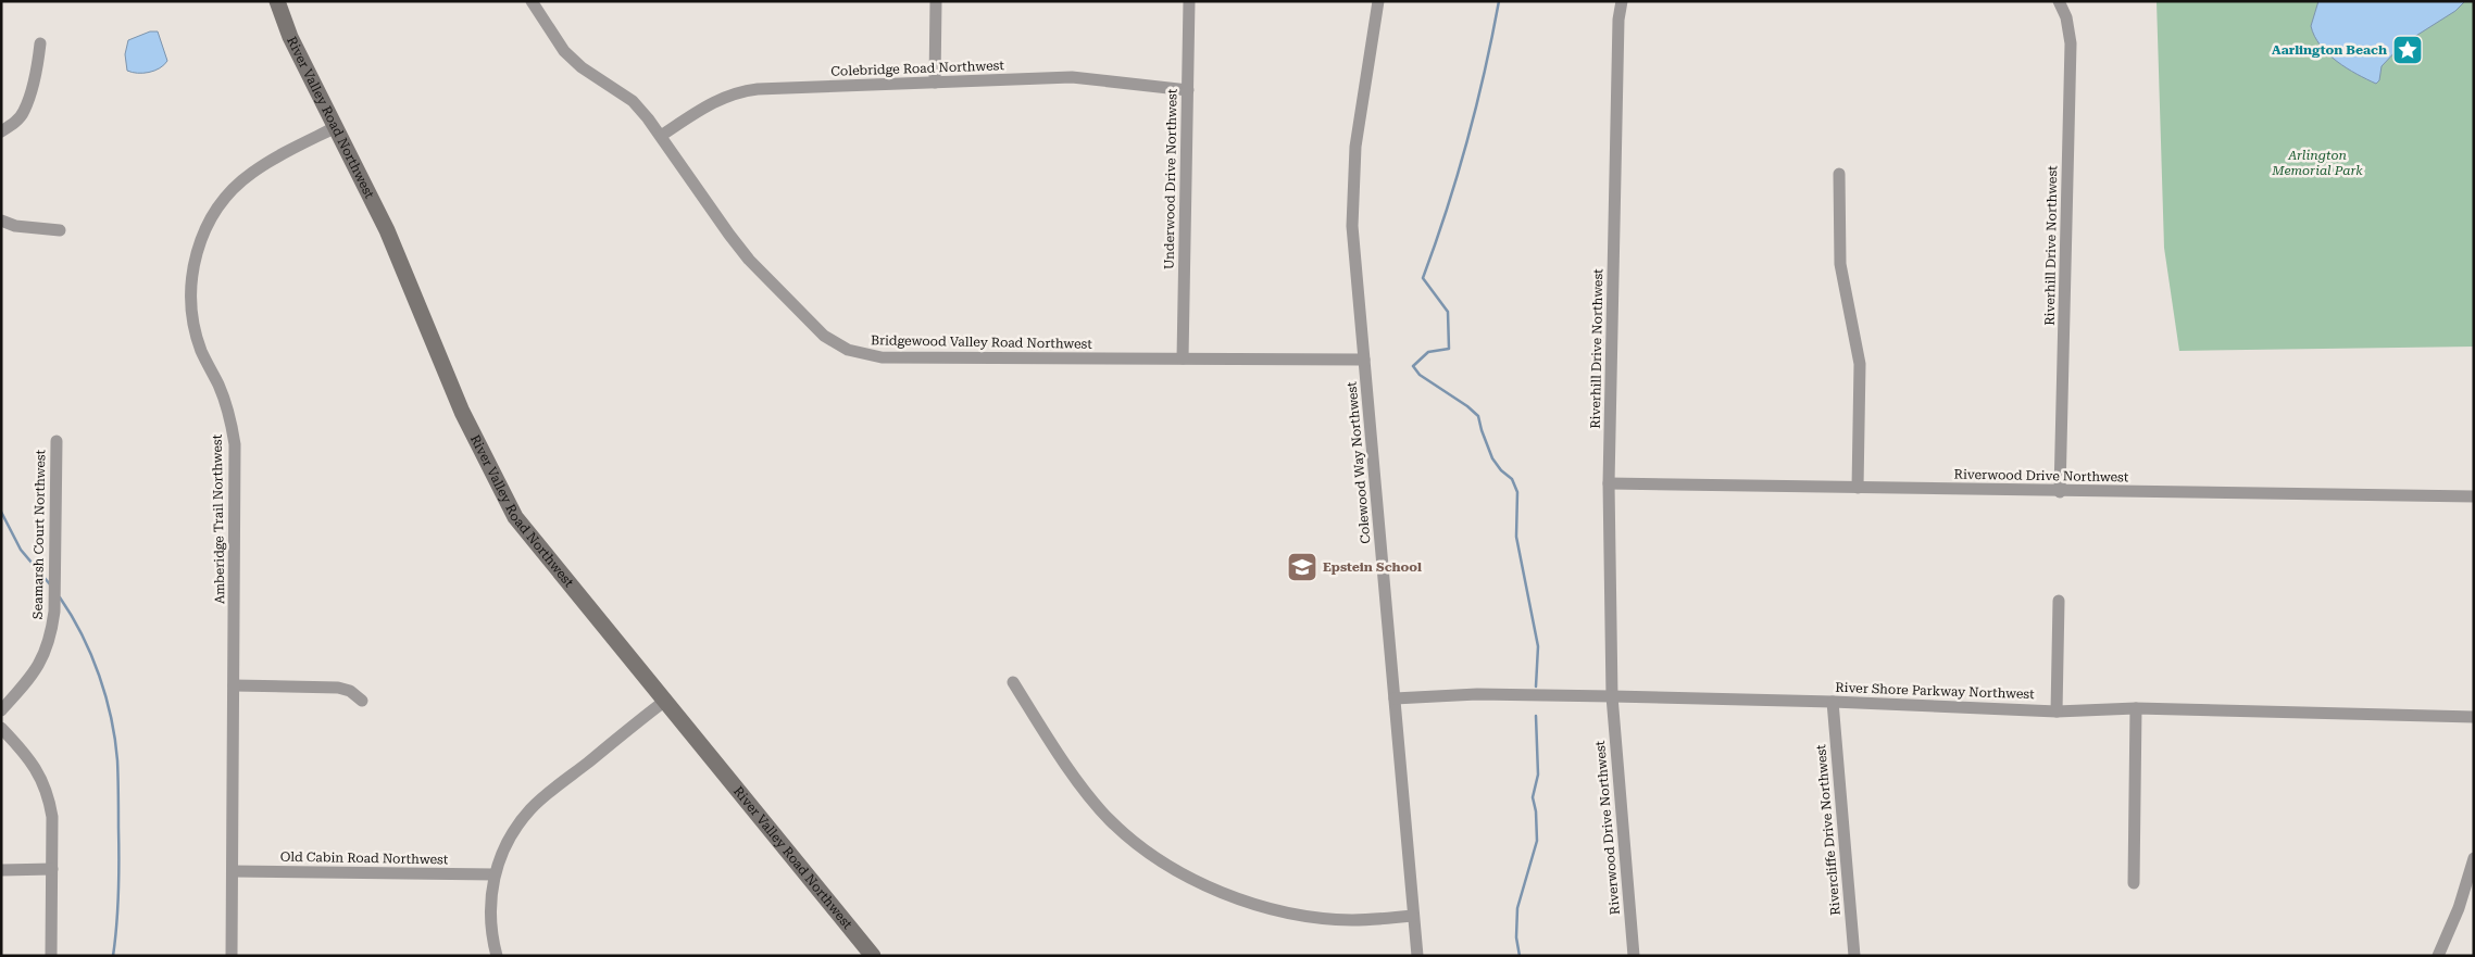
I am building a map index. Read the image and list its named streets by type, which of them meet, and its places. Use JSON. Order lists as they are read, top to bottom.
{
  "streets": {
    "street": [
      "Colebridge Road Northwest",
      "River Valley Road Northwest",
      "Underwood Drive Northwest",
      "Riverhill Drive Northwest",
      "Bridgewood Valley Road Northwest",
      "Colewood Way Northwest",
      "Riverwood Drive Northwest",
      "Amberidge Trail Northwest",
      "Seamarsh Court Northwest",
      "River Shore Parkway Northwest",
      "Rivercliffe Drive Northwest",
      "Old Cabin Road Northwest"
    ]
  },
  "crossings": [
    ["Colebridge Road Northwest", "Underwood Drive Northwest"],
    ["Colebridge Road Northwest", "Bridgewood Valley Road Northwest"],
    ["River Valley Road Northwest", "Amberidge Trail Northwest"],
    ["Underwood Drive Northwest", "Bridgewood Valley Road Northwest"],
    ["Riverhill Drive Northwest", "Riverwood Drive Northwest"],
    ["Riverhill Drive Northwest", "River Shore Parkway Northwest"],
    ["Bridgewood Valley Road Northwest", "Colewood Way Northwest"],
    ["Colewood Way Northwest", "River Shore Parkway Northwest"],
    ["Riverwood Drive Northwest", "River Shore Parkway Northwest"],
    ["Amberidge Trail Northwest", "Old Cabin Road Northwest"],
    ["River Shore Parkway Northwest", "Rivercliffe Drive Northwest"]
  ],
  "parks": ["Arlington Memorial Park"],
  "places": {
    "place": ["Aarlington Beach"],
    "school or university": ["Epstein School"]
  }
}
